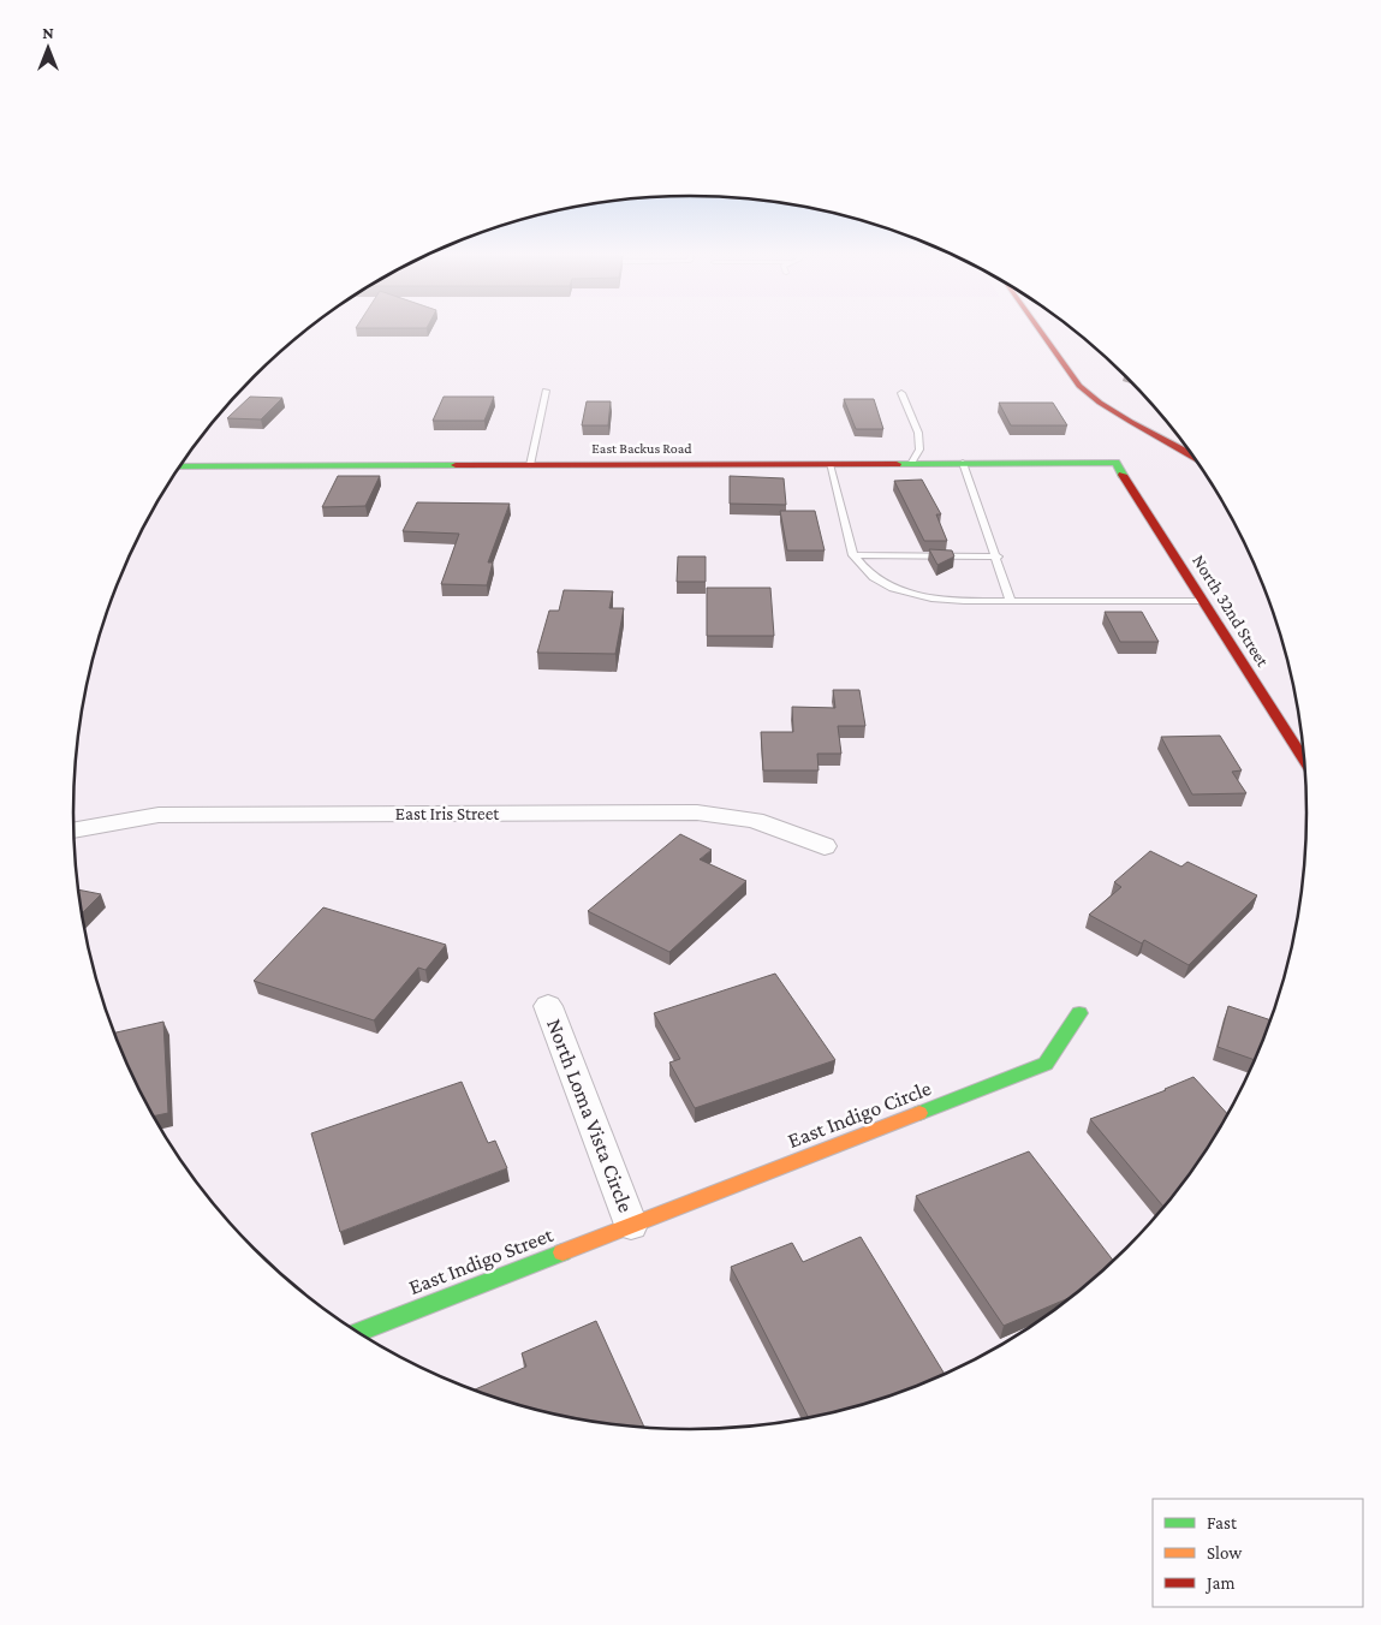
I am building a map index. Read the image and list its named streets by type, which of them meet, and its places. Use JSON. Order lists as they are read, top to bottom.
{
  "streets": {
    "street": [
      "East Backus Road",
      "North 32nd Street",
      "East Iris Street",
      "East Indigo Circle",
      "North Loma Vista Circle",
      "East Indigo Street"
    ]
  },
  "crossings": [
    ["East Backus Road", "North 32nd Street"],
    ["East Indigo Circle", "North Loma Vista Circle"],
    ["East Indigo Circle", "East Indigo Street"],
    ["North Loma Vista Circle", "East Indigo Street"]
  ],
  "legend": ["Fast", "Slow", "Jam"],
  "north": "top"
}
